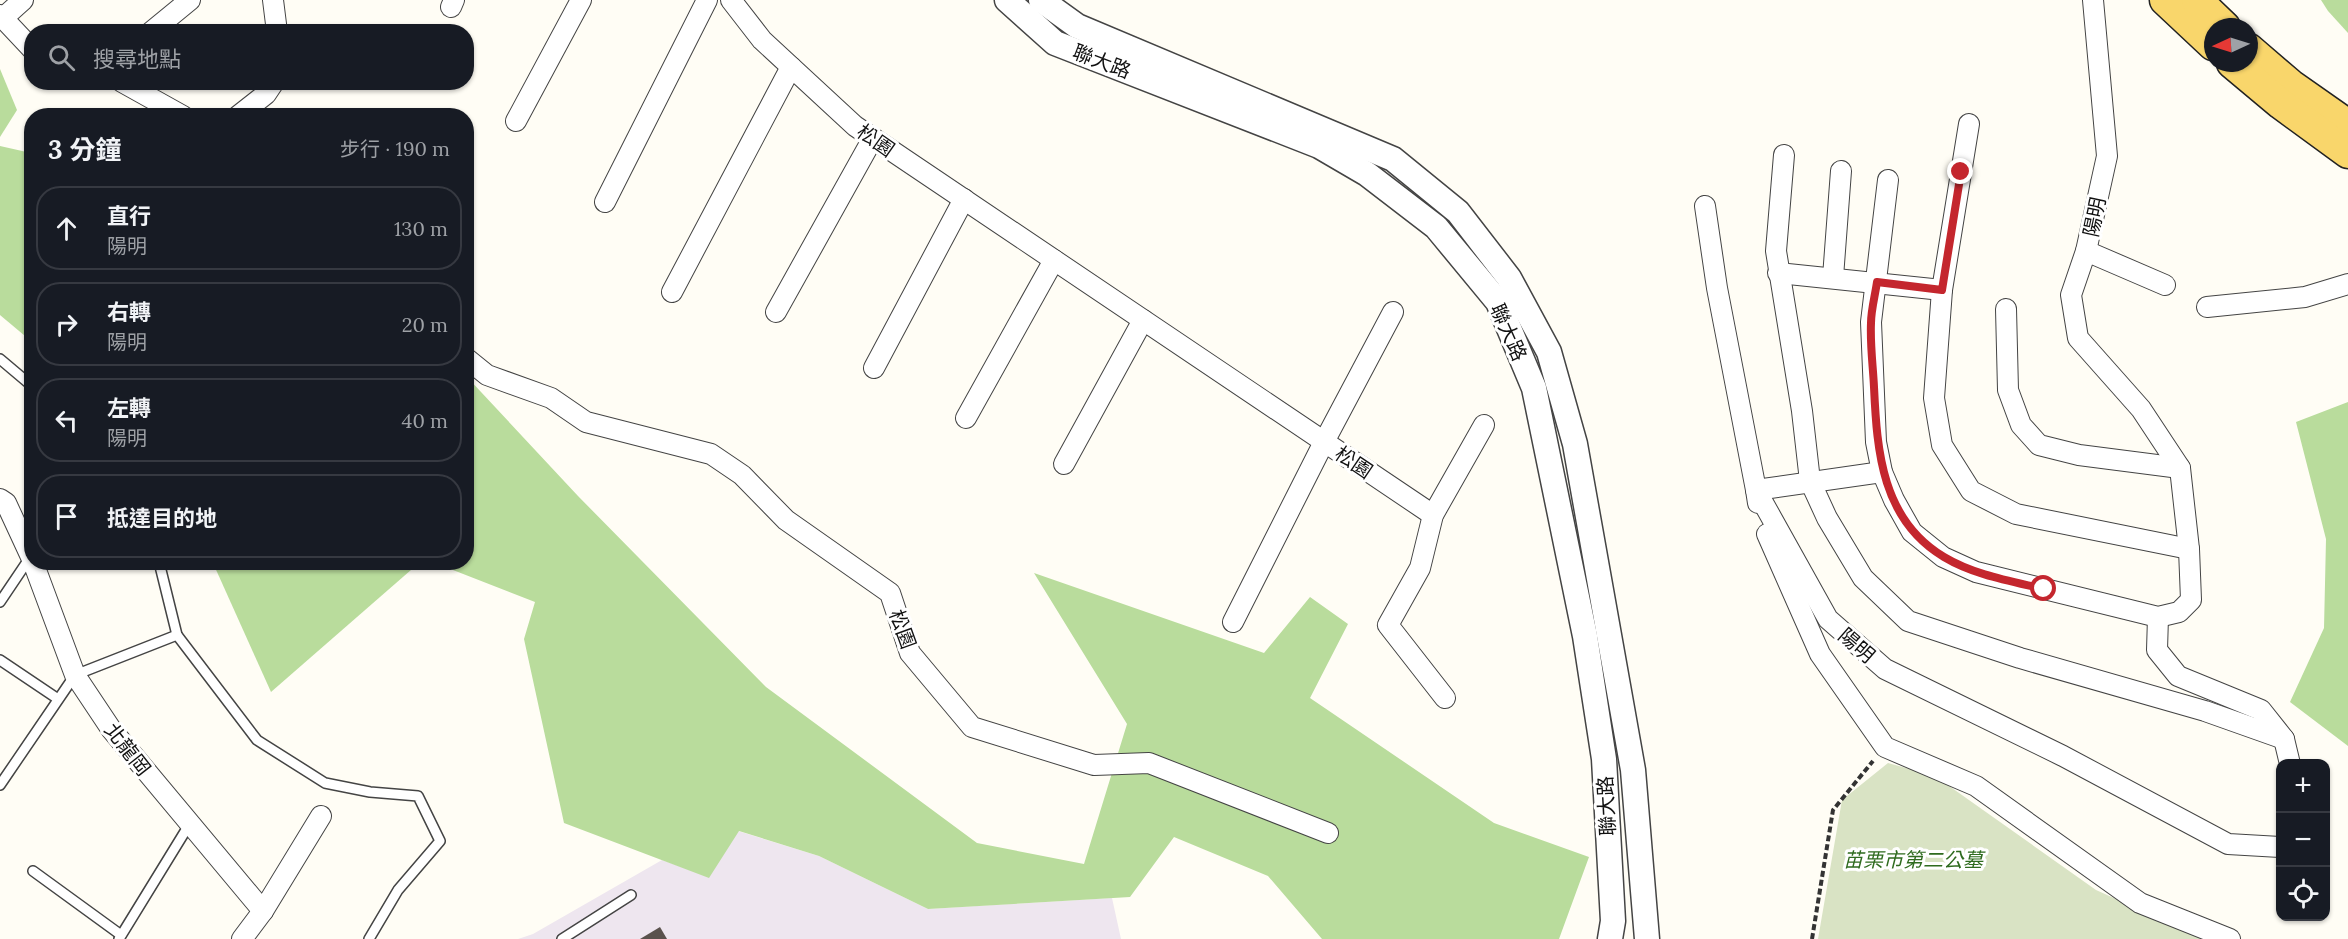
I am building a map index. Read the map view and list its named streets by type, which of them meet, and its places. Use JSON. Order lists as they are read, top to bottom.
{
  "streets": {
    "street": [
      "聯大路",
      "松園",
      "陽明",
      "北龍岡"
    ]
  },
  "parks": ["苗栗市第二公墓"],
  "north": "left",
  "page": {
    "search": "搜尋地點",
    "heading": ["3 分鐘", "步行 · 190 m"],
    "list": [
      ["直行", "陽明", "130 m"],
      ["右轉", "陽明", "20 m"],
      ["左轉", "陽明", "40 m"],
      "抵達目的地"
    ],
    "map_buttons": ["+", "−"]
  }
}
